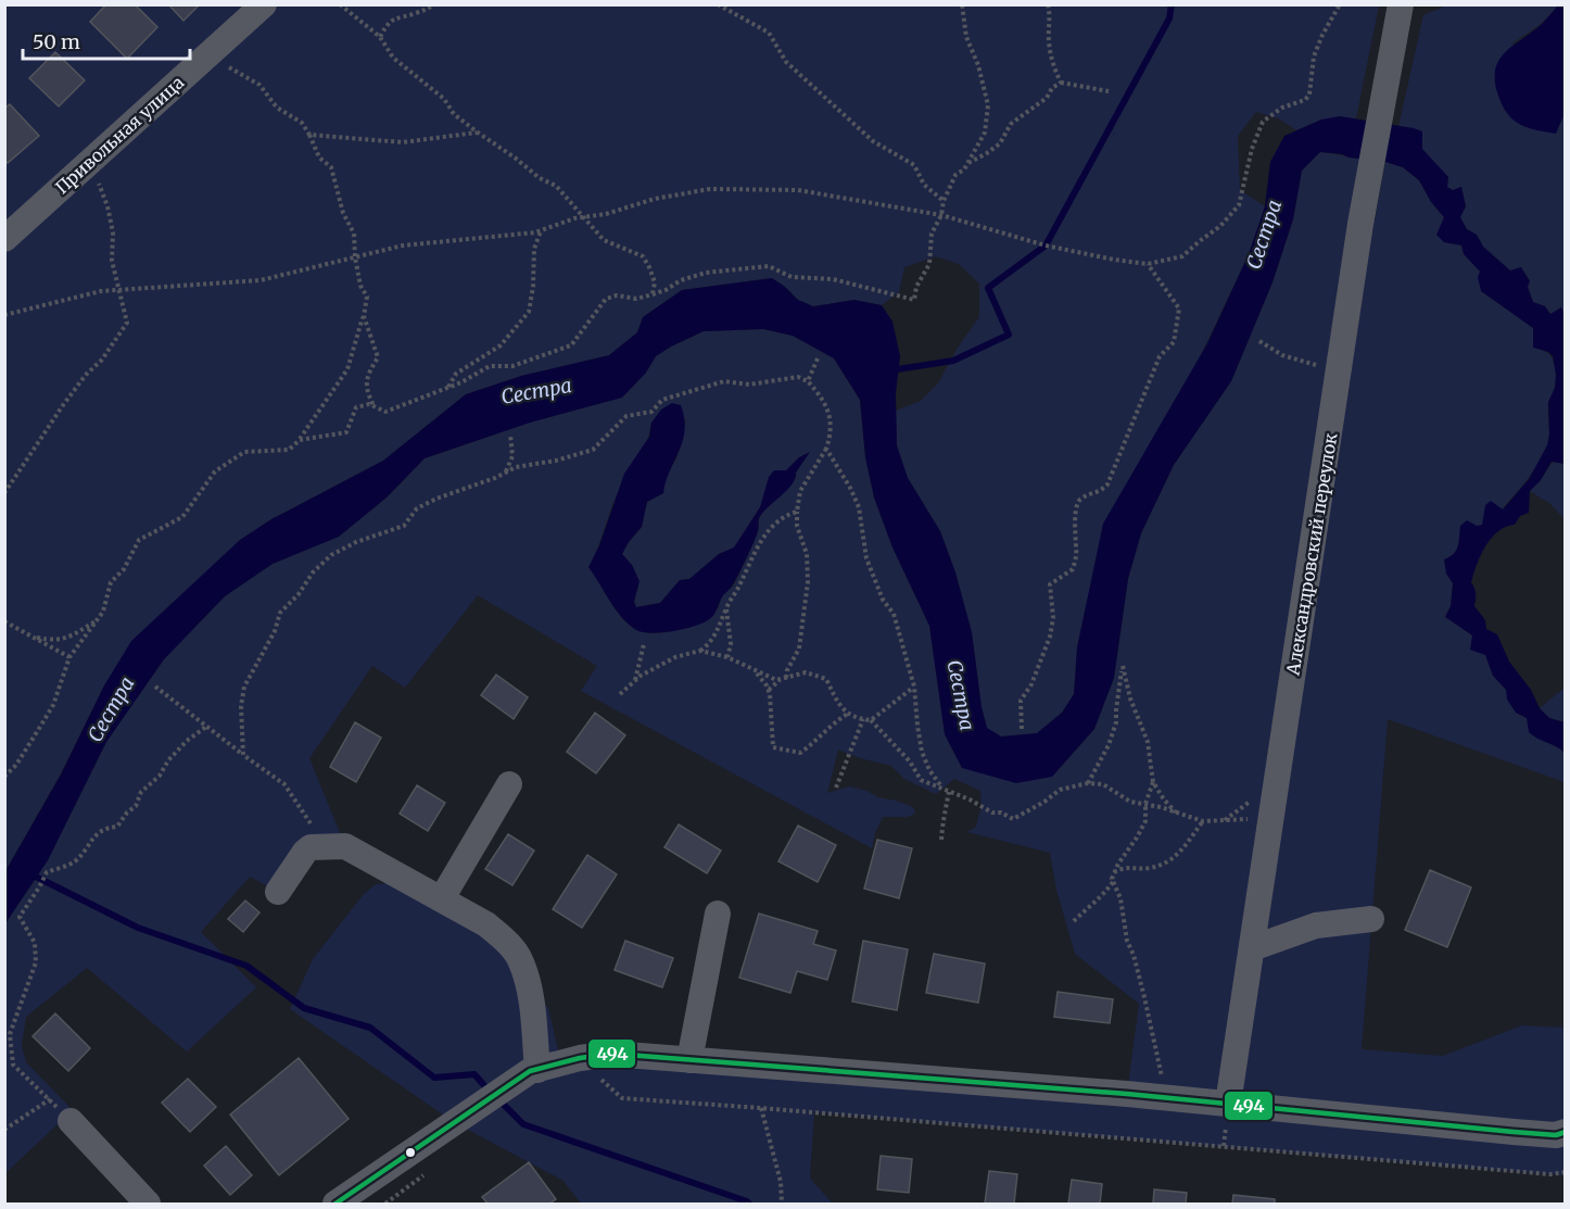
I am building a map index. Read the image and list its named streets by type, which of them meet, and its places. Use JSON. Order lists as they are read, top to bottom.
{
  "streets": {
    "street": ["Привольная улица", "Александровский переулок"]
  },
  "water": ["Сестра"],
  "lines": ["transit line 494"],
  "scale_bar": "50 m"
}
